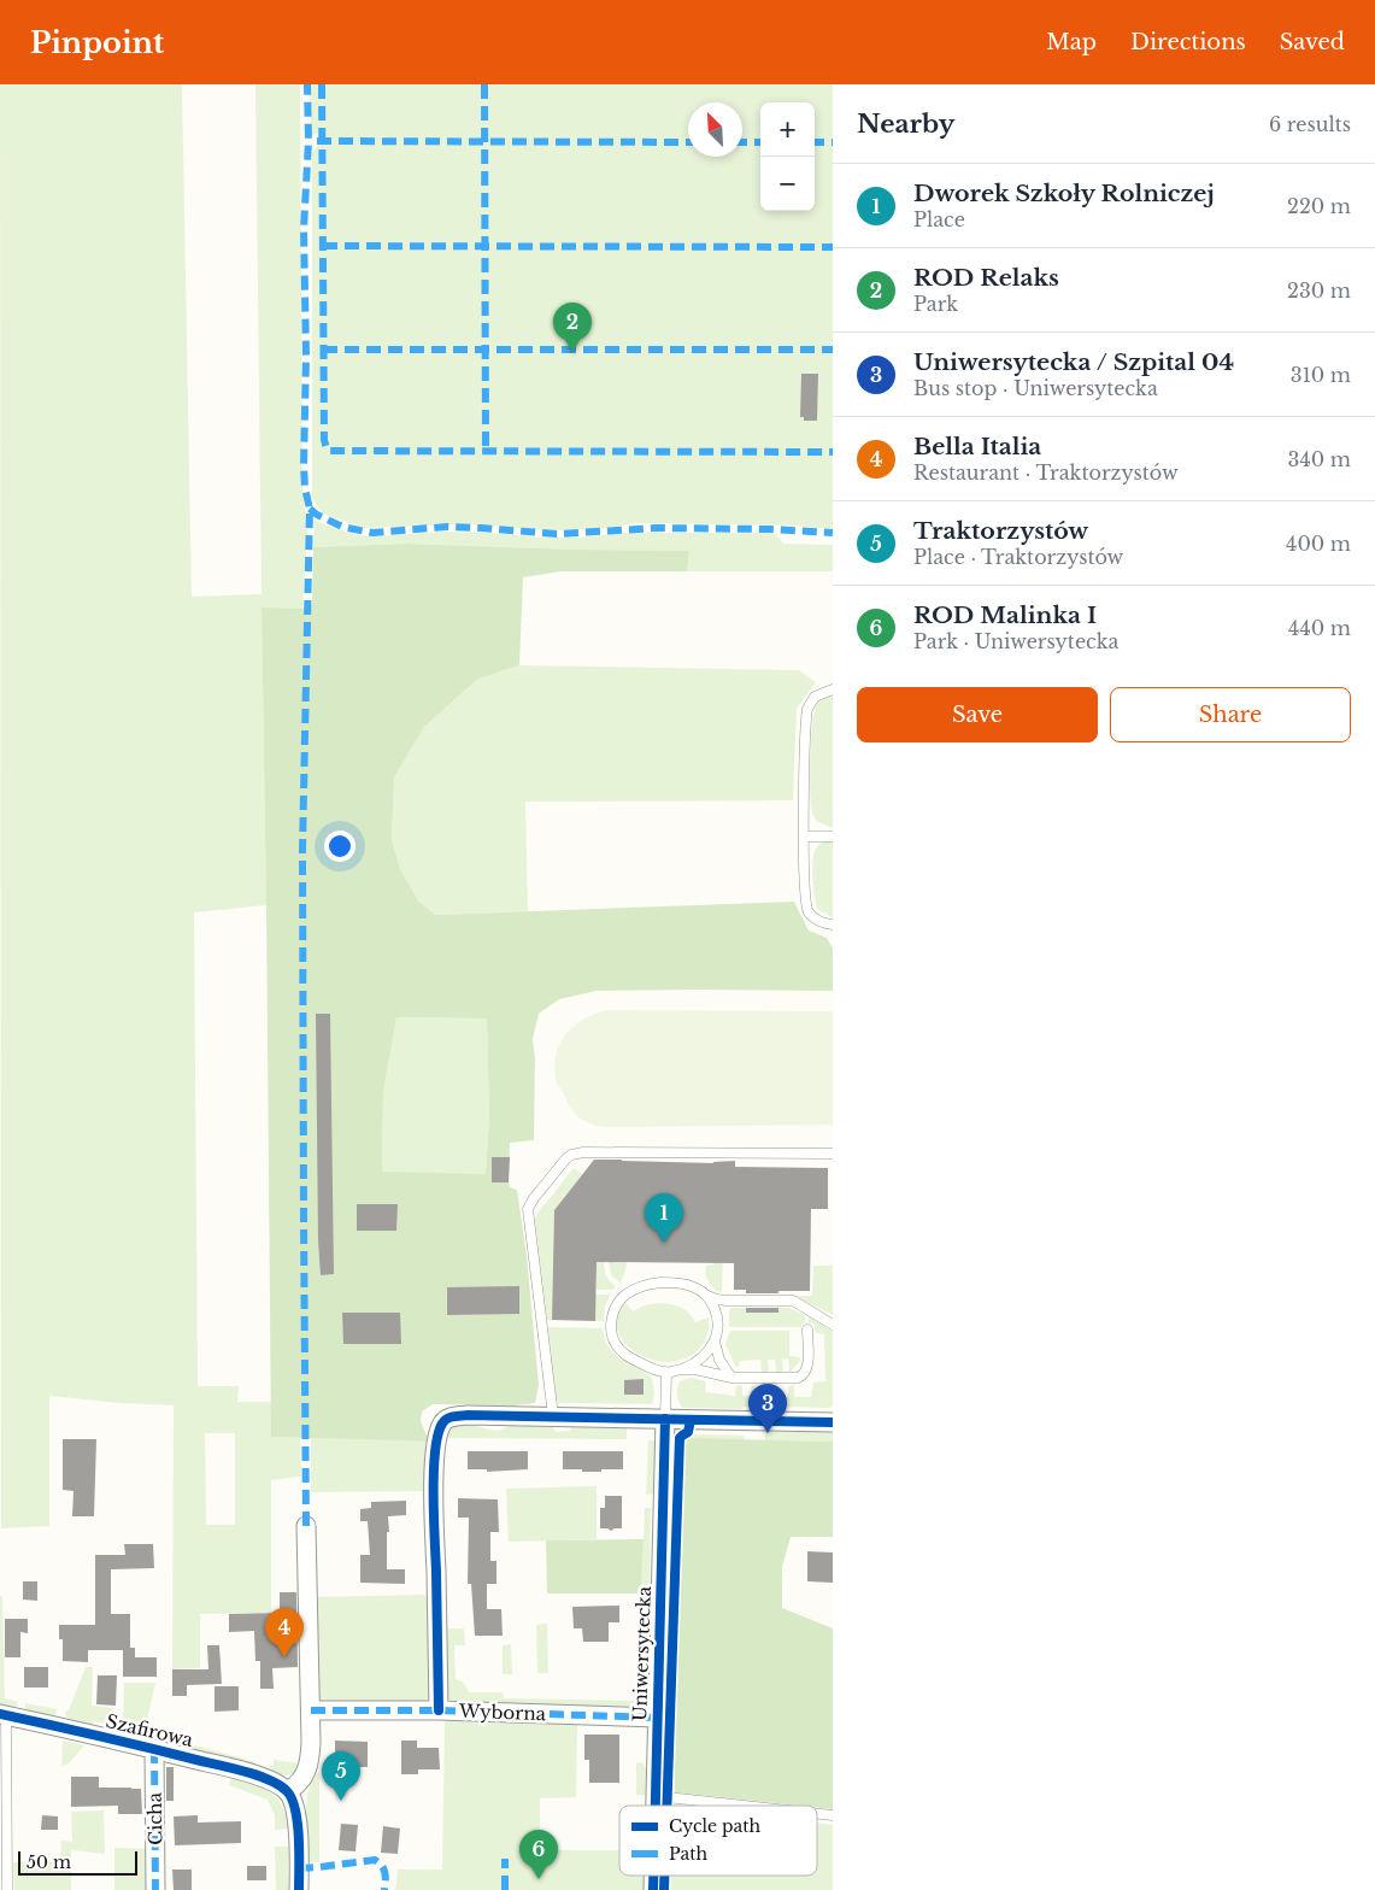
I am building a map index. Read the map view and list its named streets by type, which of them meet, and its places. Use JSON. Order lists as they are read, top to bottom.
{
  "streets": {
    "street": [
      "Uniwersytecka",
      "Wyborna",
      "Szafirowa",
      "Cicha"
    ]
  },
  "crossings": [
    ["Uniwersytecka", "Wyborna"],
    ["Szafirowa", "Cicha"]
  ],
  "legend": ["Cycle path", "Path"],
  "scale_bar": "50 m",
  "north": "top left",
  "page": {
    "header": "Pinpoint",
    "nav": ["Map", "Directions", "Saved"],
    "heading": ["Nearby", "6 results"],
    "map_buttons": ["+", "−"],
    "list": [
      {
        "mark": "1",
        "name": "Dworek Szkoły Rolniczej",
        "note": "Place",
        "value": "220 m"
      },
      {
        "mark": "2",
        "name": "ROD Relaks",
        "note": "Park",
        "value": "230 m"
      },
      {
        "mark": "3",
        "name": "Uniwersytecka / Szpital 04",
        "note": "Bus stop · Uniwersytecka",
        "value": "310 m"
      },
      {
        "mark": "4",
        "name": "Bella Italia",
        "note": "Restaurant · Traktorzystów",
        "value": "340 m"
      },
      {
        "mark": "5",
        "name": "Traktorzystów",
        "note": "Place · Traktorzystów",
        "value": "400 m"
      },
      {
        "mark": "6",
        "name": "ROD Malinka I",
        "note": "Park · Uniwersytecka",
        "value": "440 m"
      }
    ],
    "pins": [
      "2",
      "1",
      "3",
      "4",
      "5",
      "6"
    ],
    "buttons": ["Save", "Share"],
    "scale": "50 m"
  }
}
